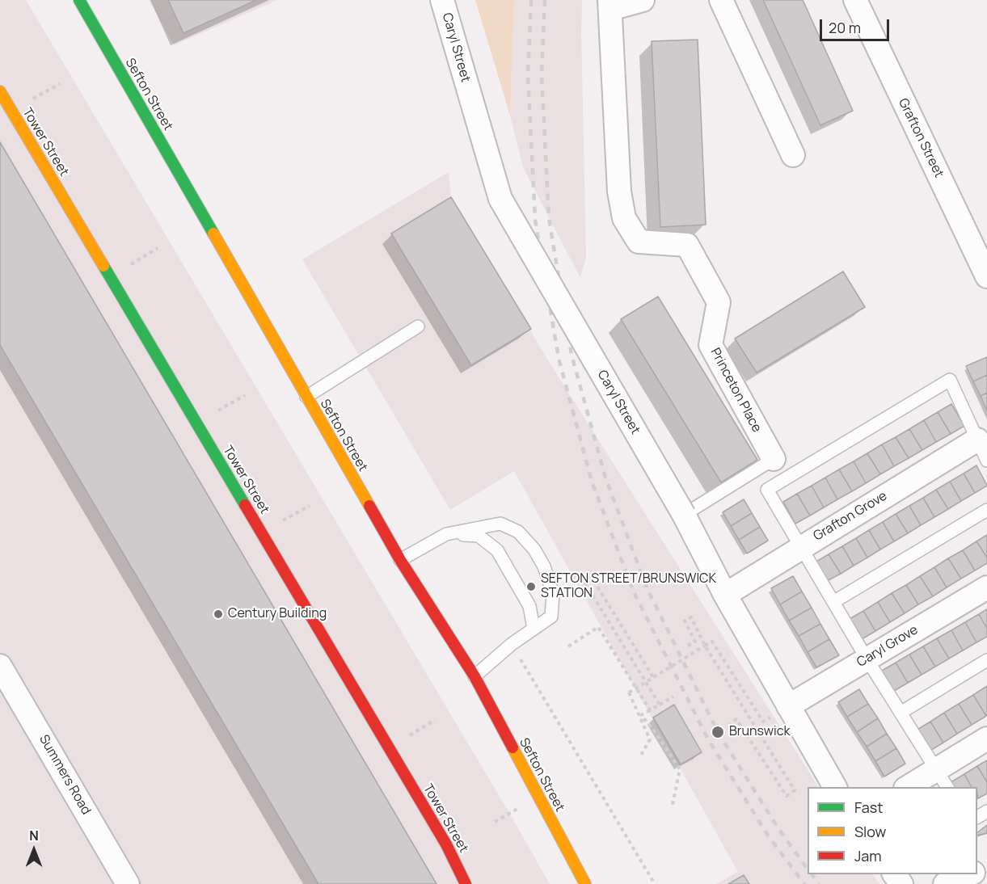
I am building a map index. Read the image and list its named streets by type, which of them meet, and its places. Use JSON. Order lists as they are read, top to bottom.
{
  "streets": {
    "street": [
      "Caryl Street",
      "Sefton Street",
      "Grafton Street",
      "Tower Street",
      "Princeton Place",
      "Grafton Grove",
      "Caryl Grove",
      "Summers Road"
    ]
  },
  "crossings": [
    ["Caryl Street", "Princeton Place"],
    ["Caryl Street", "Grafton Grove"],
    ["Caryl Street", "Caryl Grove"]
  ],
  "places": ["SEFTON STREET/BRUNSWICK STATION", "Century Building", "Brunswick"],
  "legend": ["Fast", "Slow", "Jam"],
  "scale_bar": "20 m",
  "north": "top"
}
